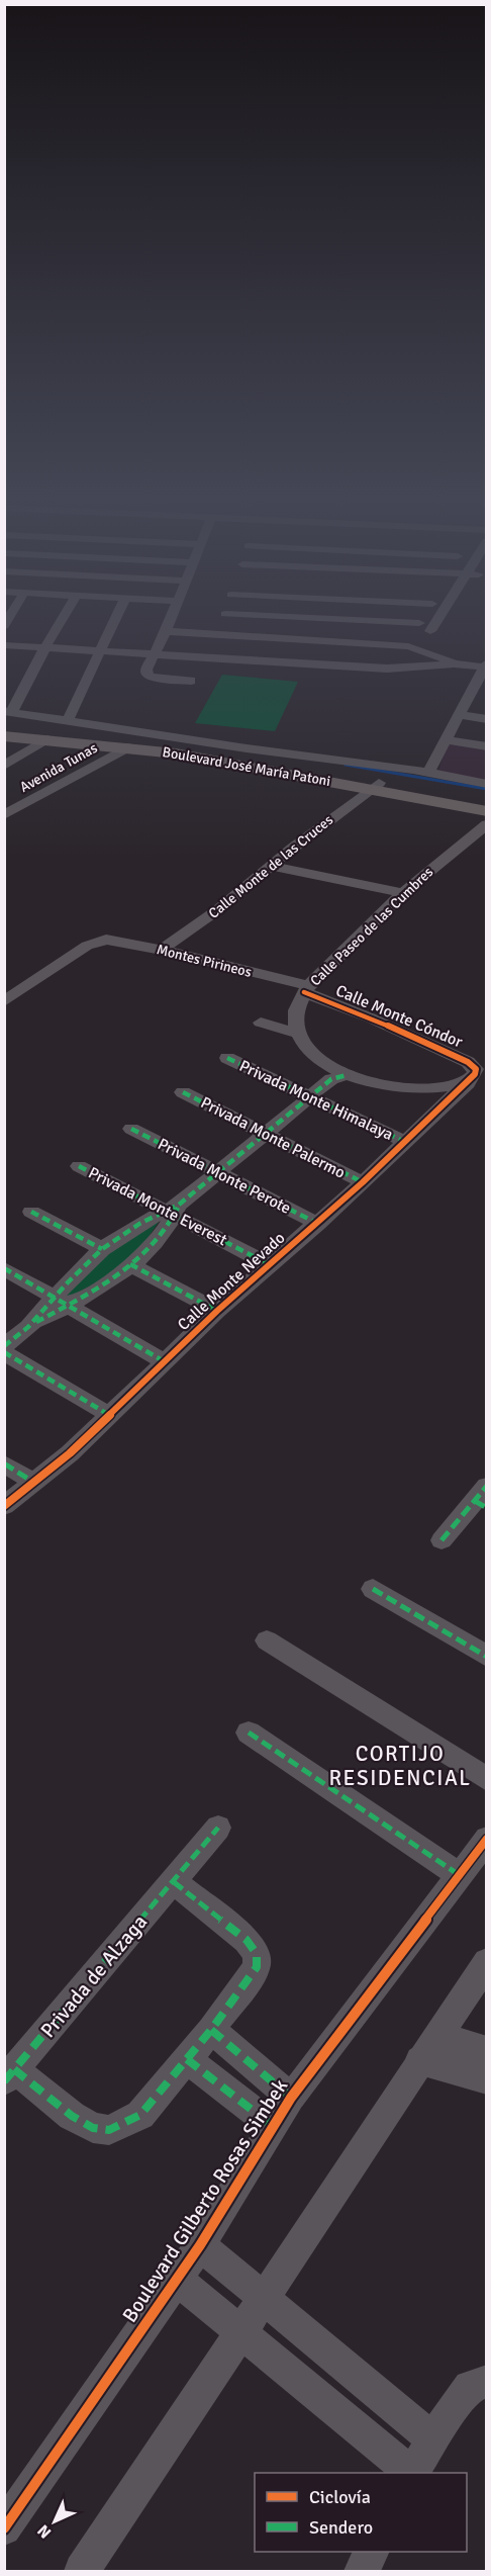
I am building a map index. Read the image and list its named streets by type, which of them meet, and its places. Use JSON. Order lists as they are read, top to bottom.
{
  "streets": {
    "main road": ["Boulevard José María Patoni"],
    "street": [
      "Avenida Tunas",
      "Calle Monte de las Cruces",
      "Calle Paseo de las Cumbres",
      "Montes Pirineos",
      "Calle Monte Cóndor",
      "Privada Monte Himalaya",
      "Privada Monte Palermo",
      "Privada Monte Perote",
      "Privada Monte Everest",
      "Calle Monte Nevado",
      "Privada de Alzaga",
      "Boulevard Gilberto Rosas Simbek"
    ]
  },
  "crossings": [
    ["Boulevard José María Patoni", "Avenida Tunas"],
    ["Boulevard José María Patoni", "Calle Monte de las Cruces"],
    ["Calle Monte de las Cruces", "Montes Pirineos"],
    ["Calle Paseo de las Cumbres", "Montes Pirineos"],
    ["Calle Paseo de las Cumbres", "Calle Monte Cóndor"],
    ["Montes Pirineos", "Calle Monte Cóndor"],
    ["Calle Monte Cóndor", "Calle Monte Nevado"],
    ["Privada Monte Himalaya", "Calle Monte Nevado"],
    ["Privada Monte Palermo", "Calle Monte Nevado"],
    ["Privada Monte Perote", "Calle Monte Nevado"],
    ["Privada Monte Everest", "Calle Monte Nevado"]
  ],
  "districts": ["CORTIJO RESIDENCIAL"],
  "legend": ["Ciclovía", "Sendero"],
  "north": "bottom left"
}
